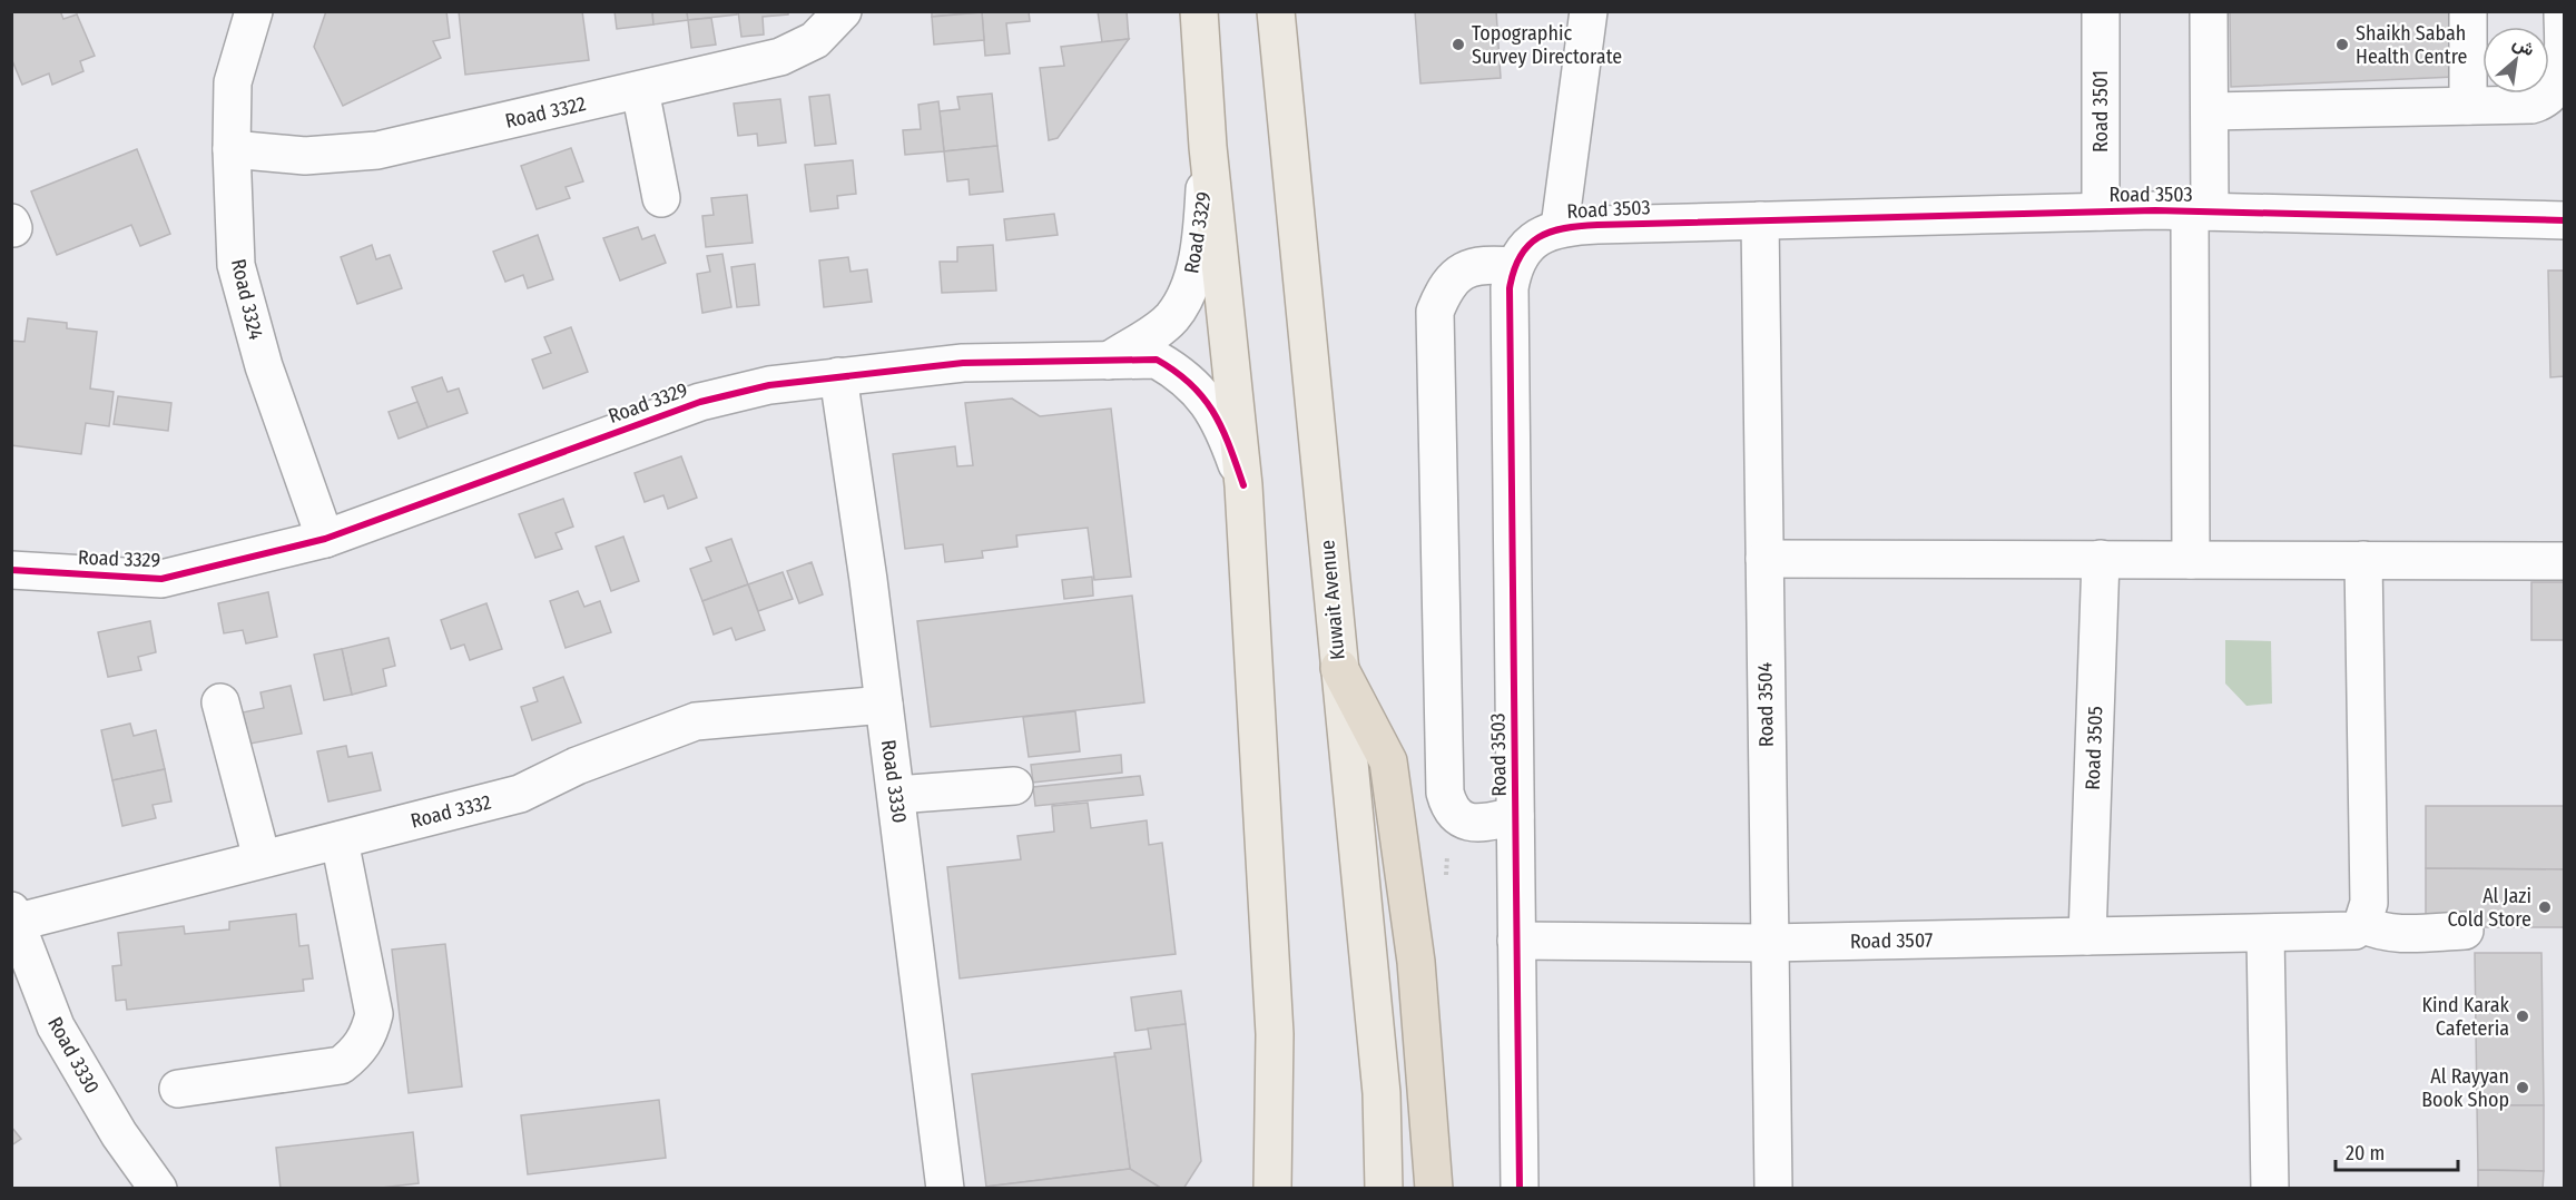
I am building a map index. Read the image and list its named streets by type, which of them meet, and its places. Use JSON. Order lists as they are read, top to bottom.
{
  "streets": {
    "main road": ["Kuwait Avenue"],
    "street": [
      "Road 3501",
      "Road 3322",
      "Road 3503",
      "Road 3329",
      "Road 3324",
      "Road 3504",
      "Road 3505",
      "Road 3330",
      "Road 3332",
      "Road 3507"
    ]
  },
  "crossings": [
    ["Road 3501", "Road 3503"],
    ["Road 3322", "Road 3324"],
    ["Road 3503", "Road 3504"],
    ["Road 3503", "Road 3507"],
    ["Road 3329", "Road 3324"],
    ["Road 3329", "Road 3330"],
    ["Road 3504", "Road 3507"],
    ["Road 3505", "Road 3507"],
    ["Road 3330", "Road 3332"]
  ],
  "places": [
    "Topographic Survey Directorate",
    "Shaikh Sabah Health Centre",
    "Al Jazi Cold Store",
    "Kind Karak Cafeteria",
    "Al Rayyan Book Shop"
  ],
  "scale_bar": "20 m",
  "north": "top right"
}
